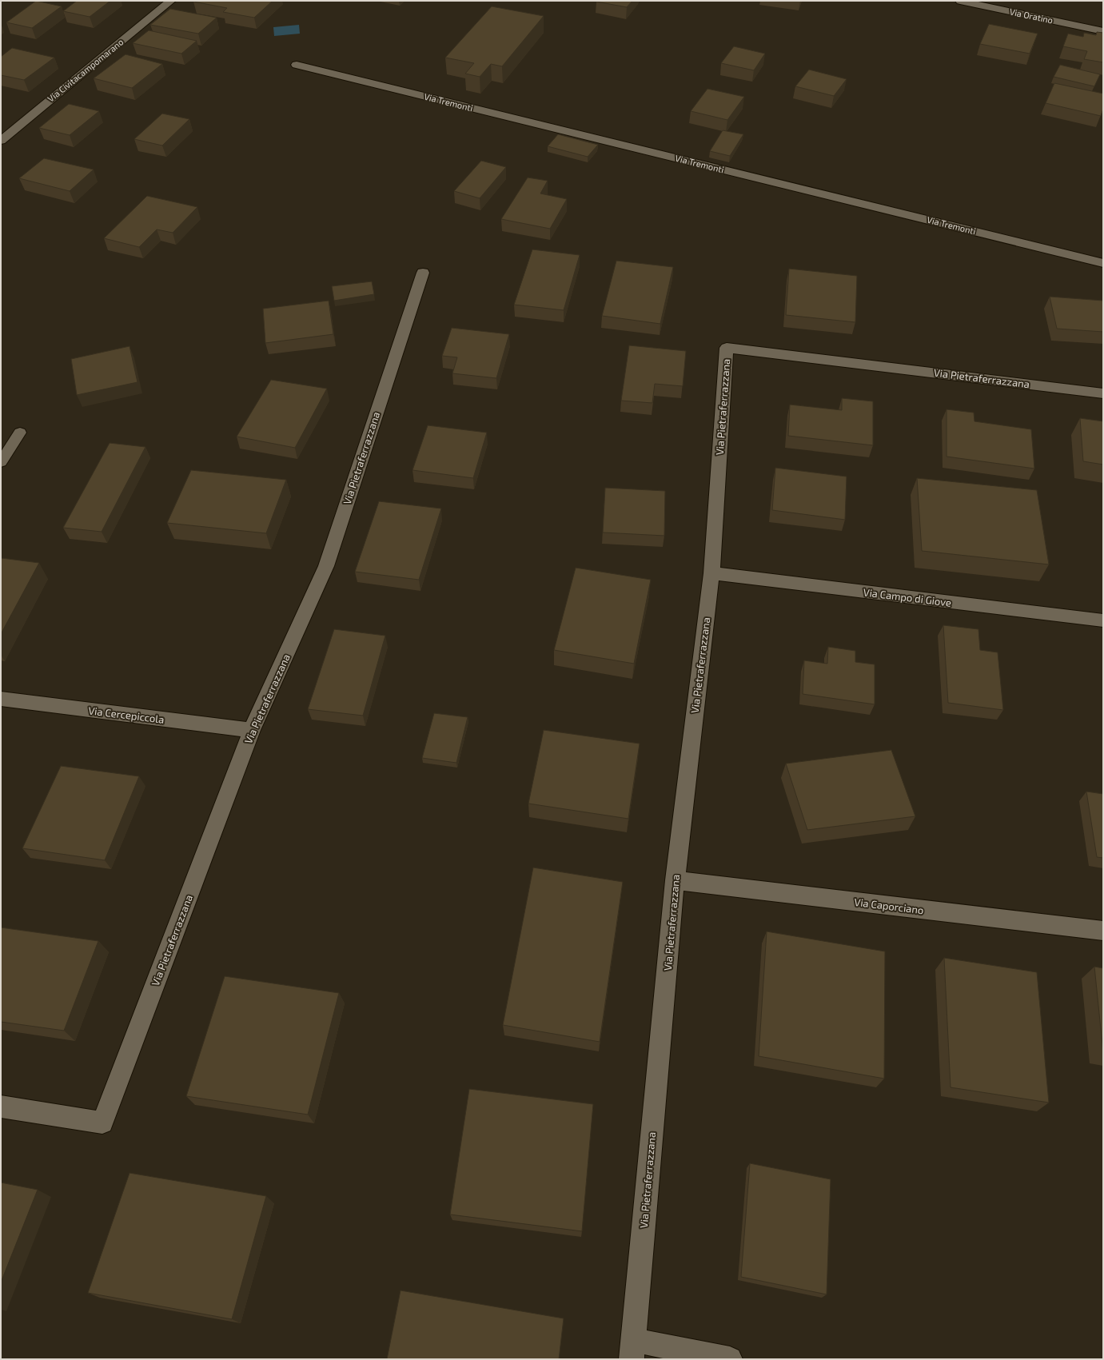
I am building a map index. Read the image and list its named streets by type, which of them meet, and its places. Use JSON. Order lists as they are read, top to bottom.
{
  "streets": {
    "street": [
      "Via Oratino",
      "Via Civitacampomarano",
      "Via Tremonti",
      "Via Pietraferrazzana",
      "Via Campo di Giove",
      "Via Cercepiccola",
      "Via Caporciano"
    ]
  },
  "crossings": [
    ["Via Pietraferrazzana", "Via Campo di Giove"],
    ["Via Pietraferrazzana", "Via Cercepiccola"],
    ["Via Pietraferrazzana", "Via Caporciano"]
  ]
}
